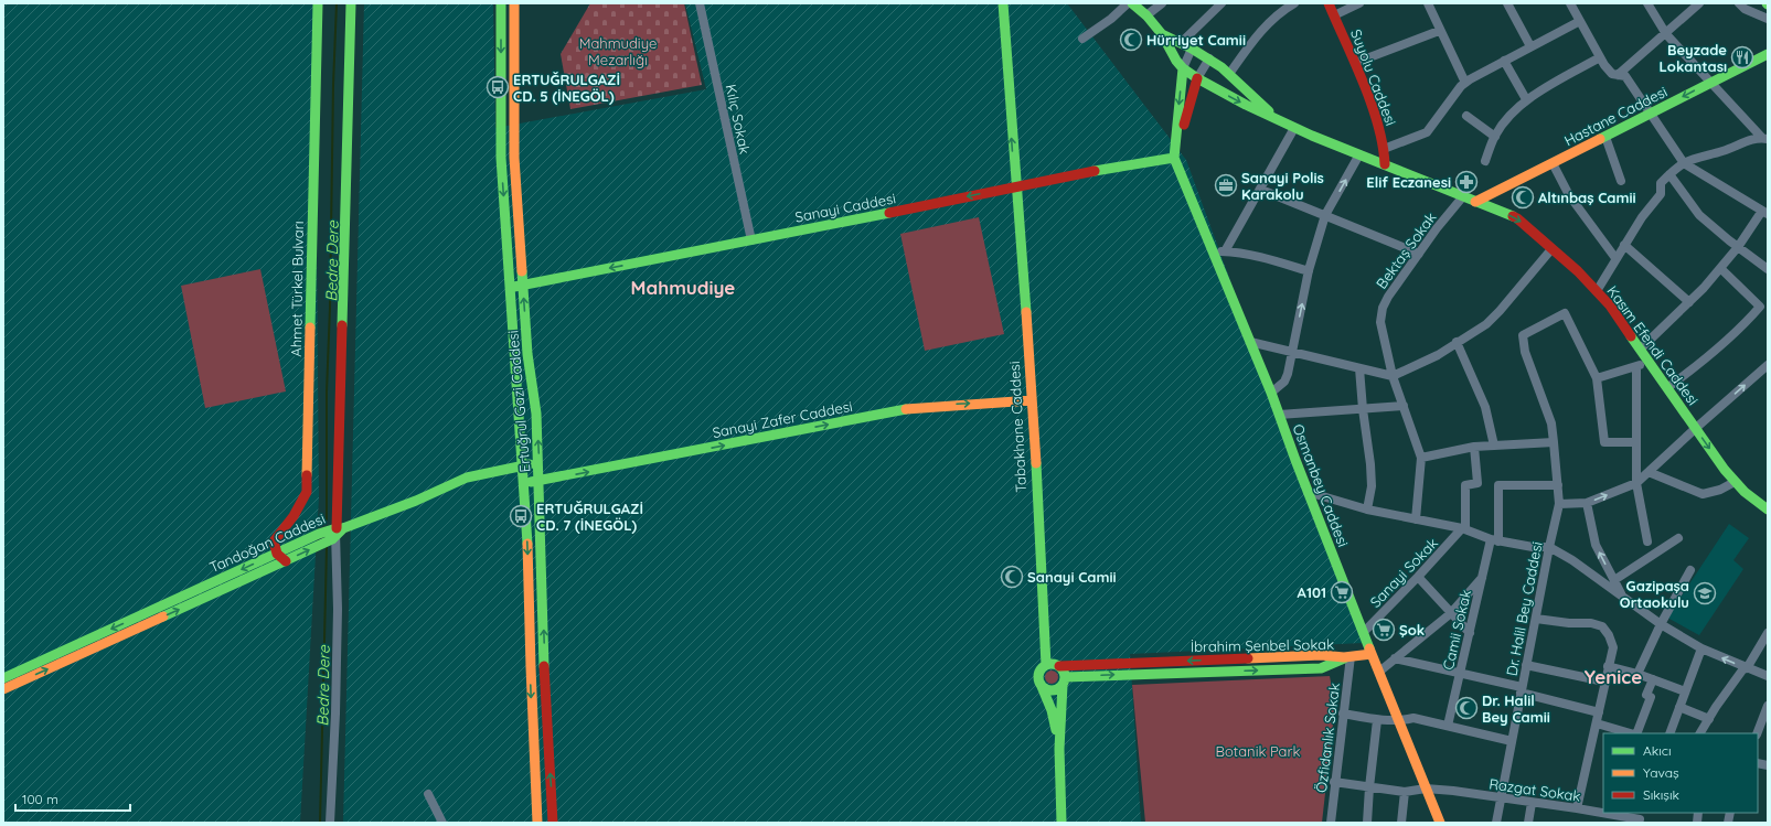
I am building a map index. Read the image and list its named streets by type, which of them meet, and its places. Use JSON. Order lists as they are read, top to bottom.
{
  "streets": {
    "street": [
      "Suyolu Caddesi",
      "Hastane Caddesi",
      "Kılıç Sokak",
      "Sanayi Caddesi",
      "Bektaş Sokak",
      "Ahmet Türkel Bulvarı",
      "Kasım Efendi Caddesi",
      "Ertuğrul Gazi Caddesi",
      "Sanayi Zafer Caddesi",
      "Tabakhane Caddesi",
      "Osmanbey Caddesi",
      "Tandoğan Caddesi",
      "Sanayi Sokak",
      "Dr. Halil Bey Caddesi",
      "Camii Sokak",
      "İbrahim Şenbel Sokak",
      "Özfidanlık Sokak",
      "Razgat Sokak"
    ]
  },
  "crossings": [
    ["Suyolu Caddesi", "Kasım Efendi Caddesi"],
    ["Hastane Caddesi", "Kasım Efendi Caddesi"],
    ["Kılıç Sokak", "Sanayi Caddesi"],
    ["Sanayi Caddesi", "Ertuğrul Gazi Caddesi"],
    ["Sanayi Caddesi", "Tabakhane Caddesi"],
    ["Sanayi Caddesi", "Osmanbey Caddesi"],
    ["Bektaş Sokak", "Kasım Efendi Caddesi"],
    ["Ahmet Türkel Bulvarı", "Tandoğan Caddesi"],
    ["Kasım Efendi Caddesi", "Osmanbey Caddesi"],
    ["Ertuğrul Gazi Caddesi", "Sanayi Zafer Caddesi"],
    ["Sanayi Zafer Caddesi", "Tabakhane Caddesi"],
    ["Tabakhane Caddesi", "İbrahim Şenbel Sokak"],
    ["Osmanbey Caddesi", "Sanayi Sokak"],
    ["Osmanbey Caddesi", "Razgat Sokak"],
    ["Dr. Halil Bey Caddesi", "Camii Sokak"],
    ["Dr. Halil Bey Caddesi", "Razgat Sokak"],
    ["İbrahim Şenbel Sokak", "Özfidanlık Sokak"],
    ["Özfidanlık Sokak", "Razgat Sokak"]
  ],
  "one_way": ["Sanayi Caddesi", "Sanayi Zafer Caddesi"],
  "districts": ["Mahmudiye", "Yenice"],
  "water": ["Bedre Dere"],
  "parks": ["Mahmudiye Mezarlığı", "Botanik Park"],
  "places": {
    "mosque": [
      "Hürriyet Camii",
      "Altınbaş Camii",
      "Sanayi Camii",
      "Dr. Halil Bey Camii"
    ],
    "restaurant": ["Beyzade Lokantası"],
    "bus stop": ["ERTUĞRULGAZİ CD. 5 (İNEGÖL)", "ERTUĞRULGAZİ CD. 7 (İNEGÖL)"],
    "pharmacy": ["Elif Eczanesi"],
    "office": ["Sanayi Polis Karakolu"],
    "supermarket": ["A101", "Şok"],
    "school or university": ["Gazipaşa Ortaokulu"]
  },
  "legend": ["Akıcı", "Yavaş", "Sıkışık"],
  "scale_bar": "100 m"
}
